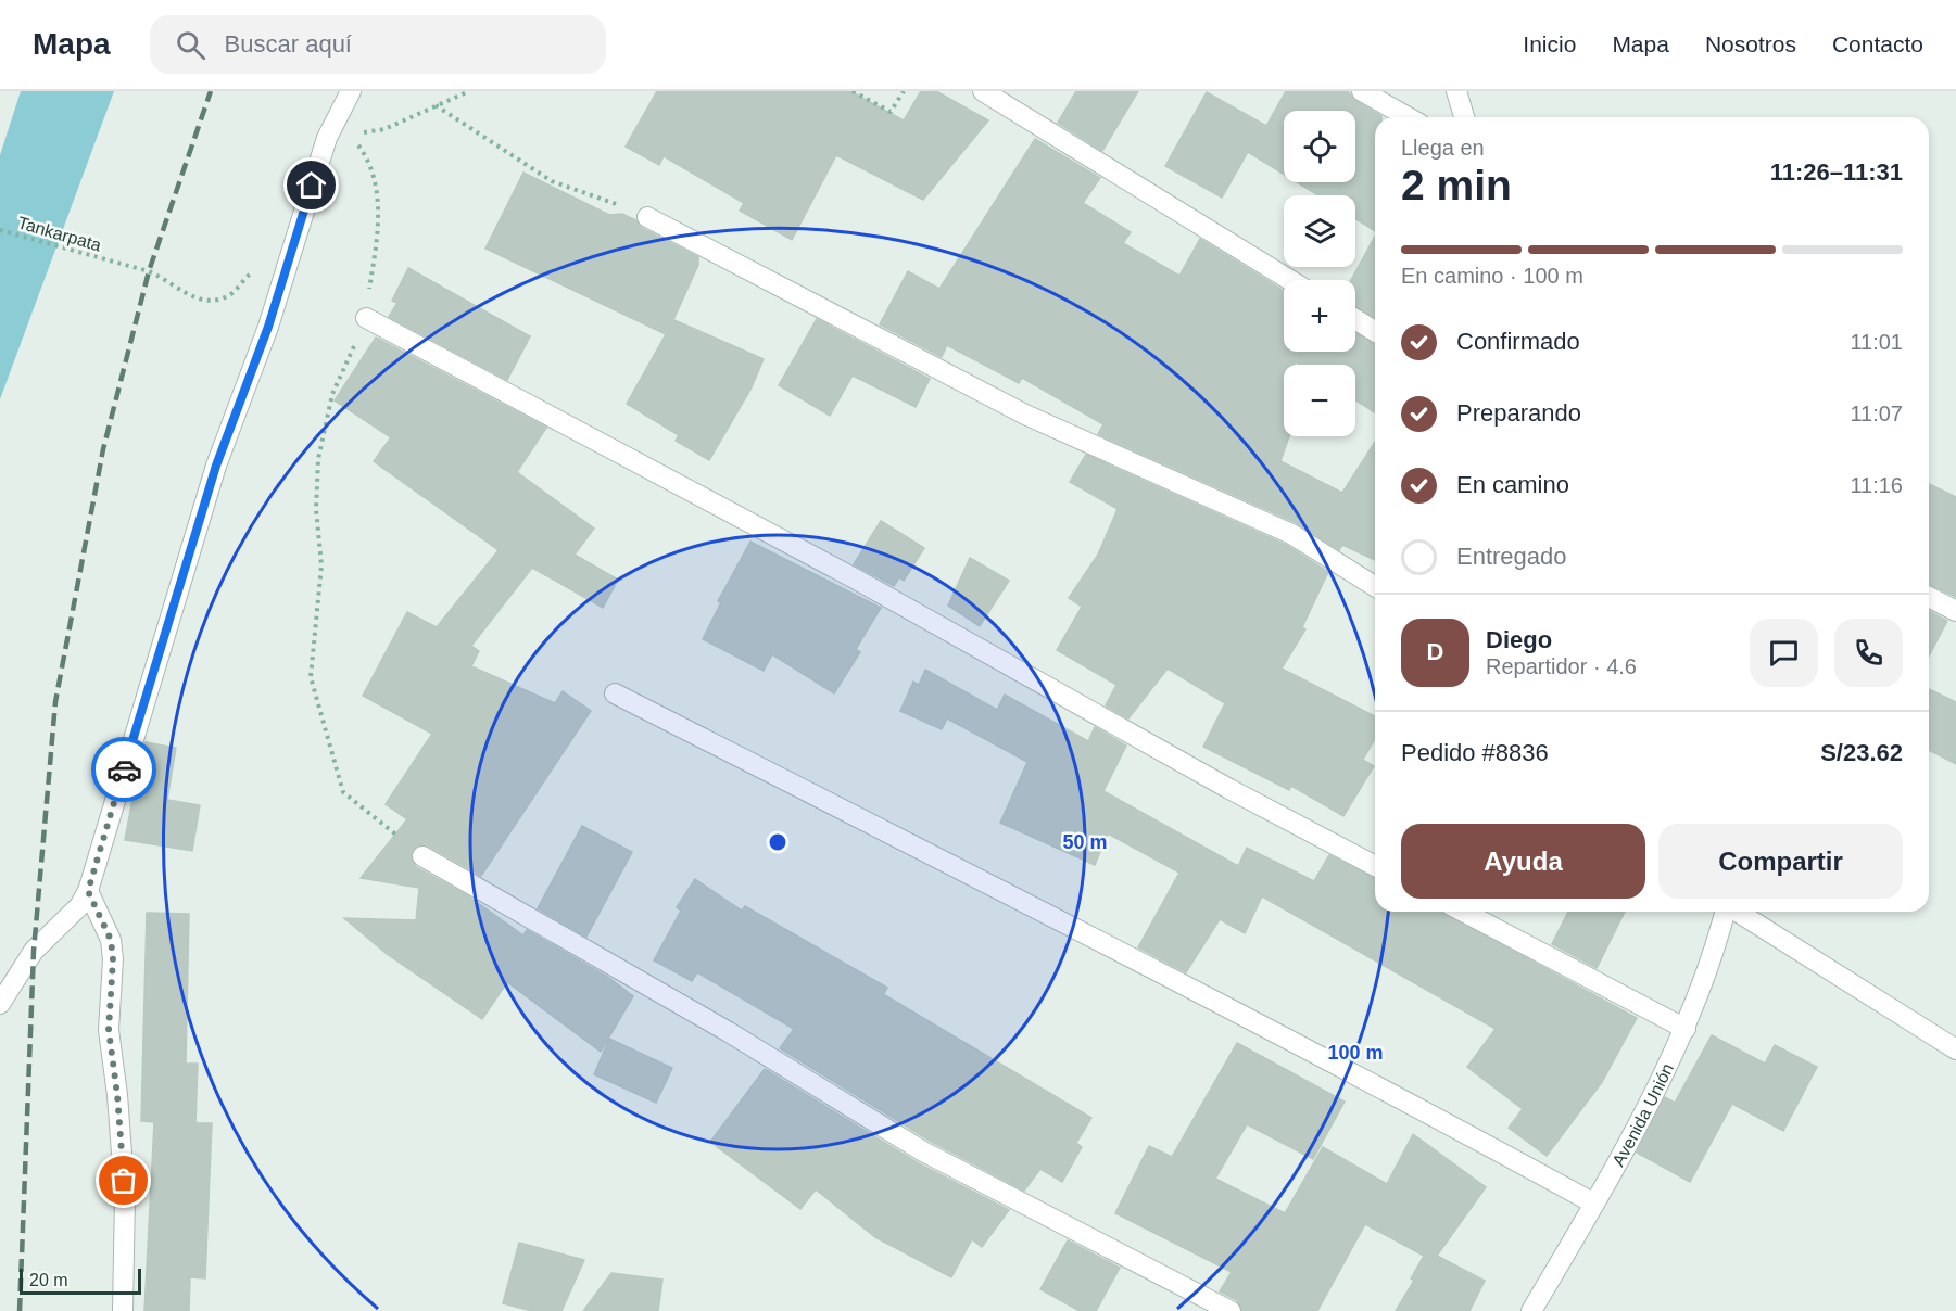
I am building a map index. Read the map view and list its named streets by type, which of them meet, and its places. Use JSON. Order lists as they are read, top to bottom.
{
  "streets": {
    "street": ["Avenida Unión"],
    "path": ["Tankarpata"]
  },
  "scale_bar": "20 m",
  "page": {
    "header": "Mapa",
    "search": "Buscar aquí",
    "nav": [
      "Inicio",
      "Mapa",
      "Nosotros",
      "Contacto"
    ],
    "map_buttons": ["+", "−"],
    "heading": ["2 min", "Llega en", "11:26–11:31"],
    "panel": [
      "Diego",
      "Repartidor · 4.6",
      "Pedido #8836",
      "S/23.62"
    ],
    "bar": "En camino · 100 m",
    "list": [
      ["Confirmado", "11:01"],
      ["Preparando", "11:07"],
      ["En camino", "11:16"],
      "Entregado"
    ],
    "round": "D",
    "buttons": ["Ayuda", "Compartir"],
    "scale": "20 m"
  },
  "rings": ["50 m", "100 m"]
}
